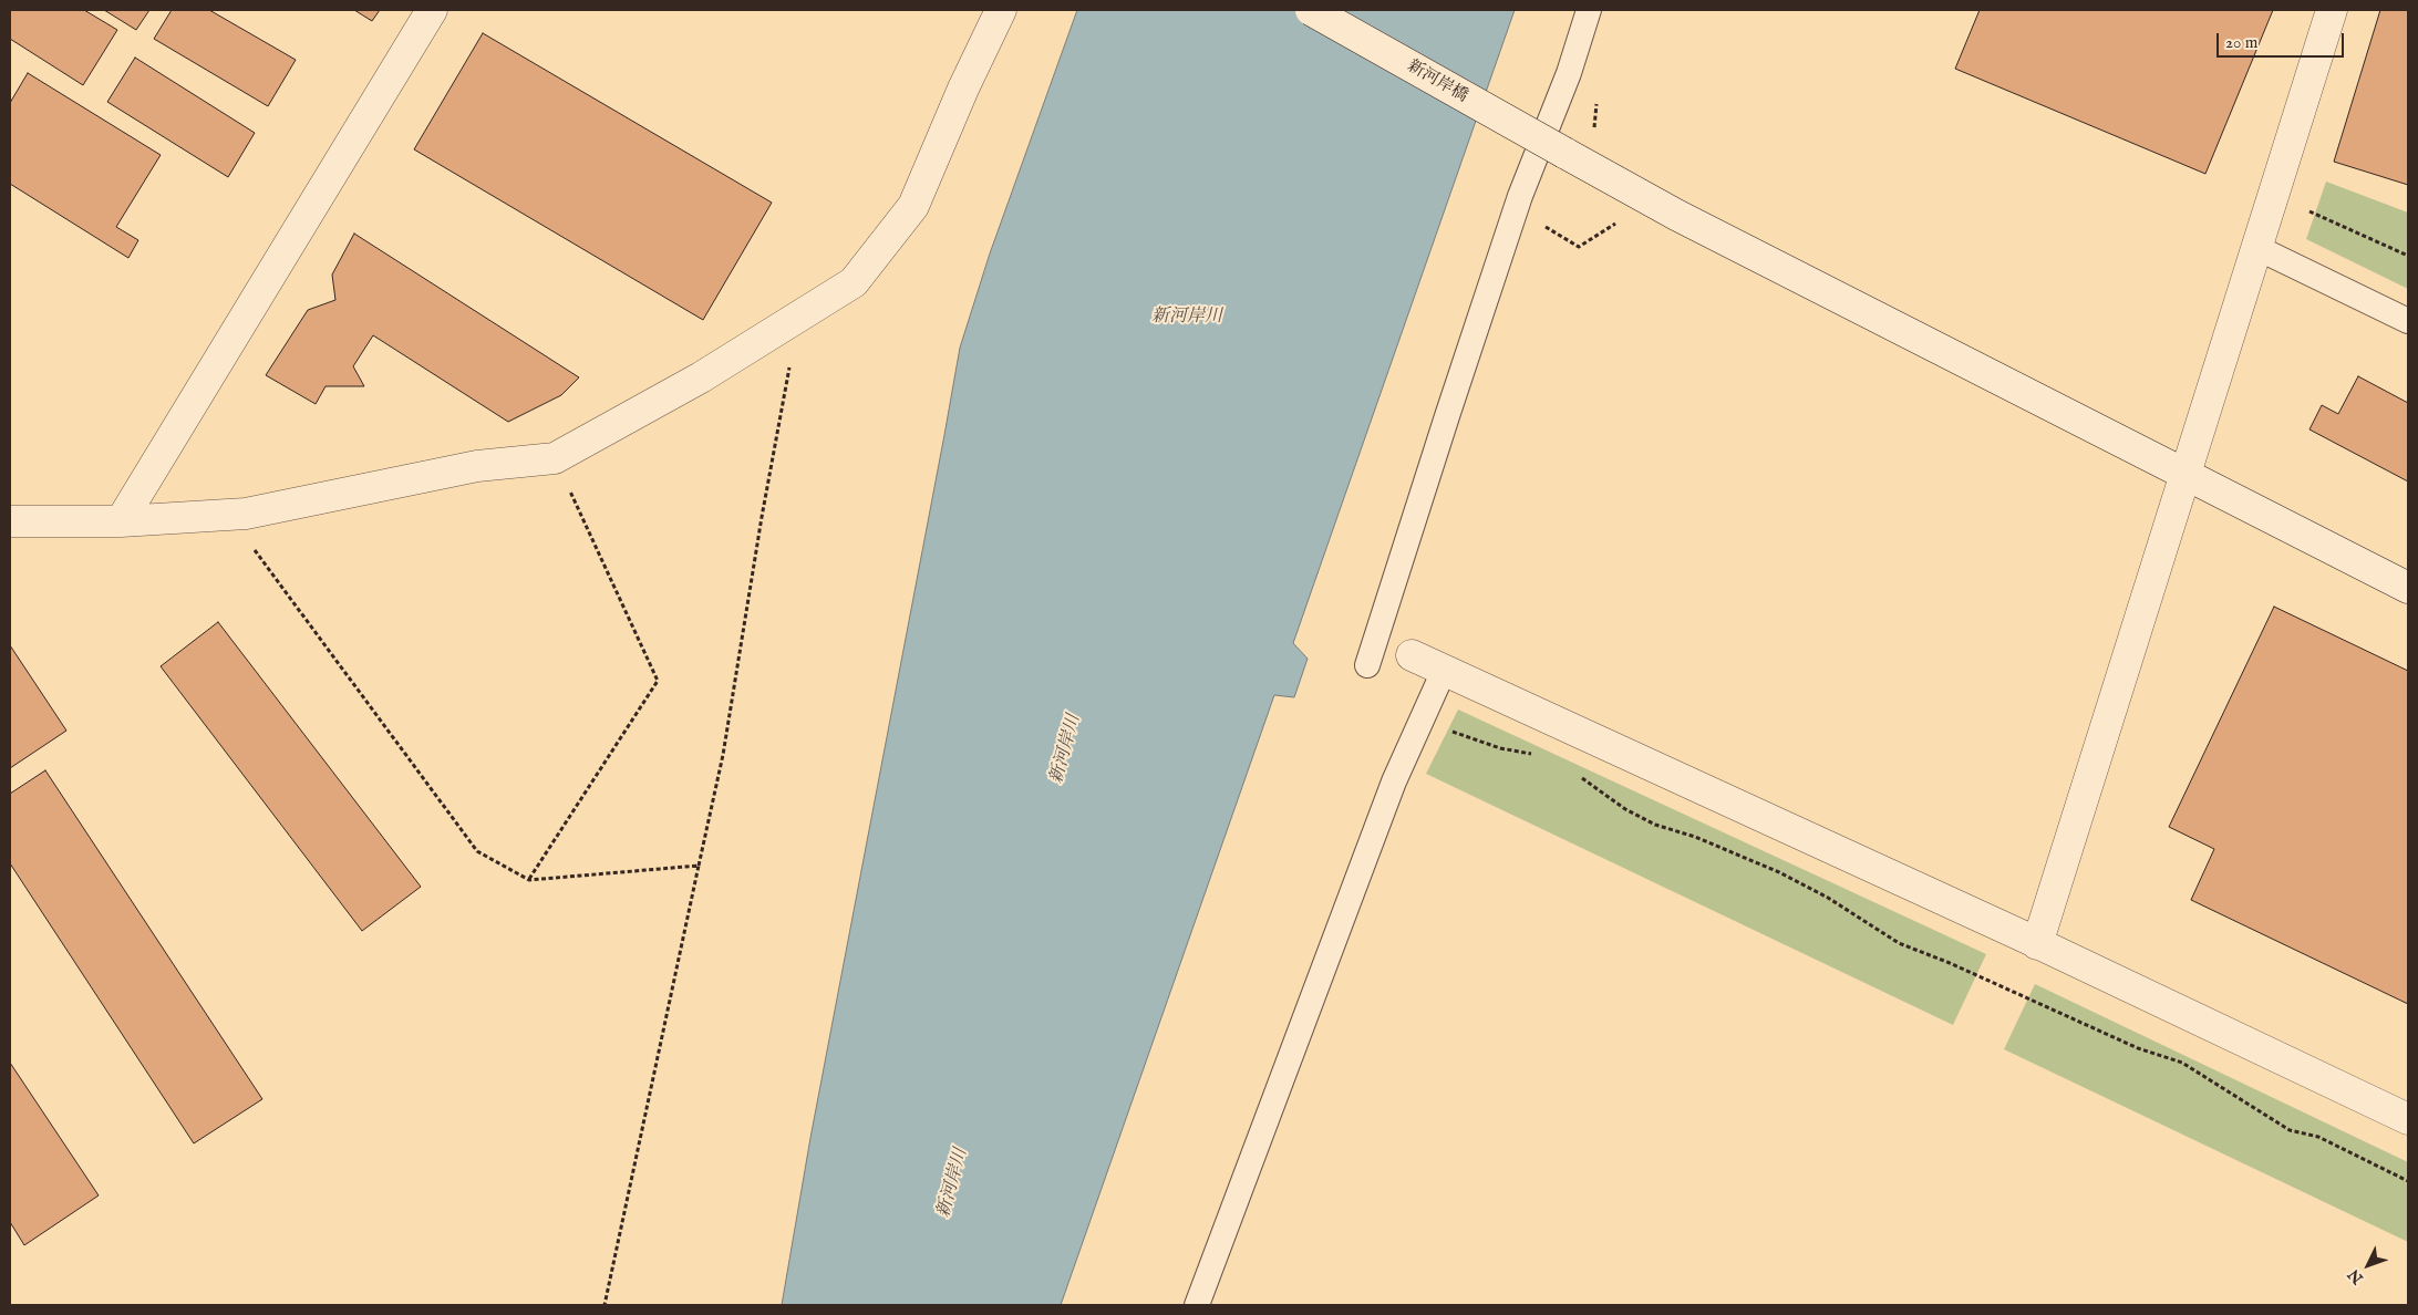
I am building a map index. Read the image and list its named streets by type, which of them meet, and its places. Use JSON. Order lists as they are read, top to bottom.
{
  "streets": {
    "street": ["新河岸橋"]
  },
  "water": ["新河岸川"],
  "scale_bar": "20 m",
  "north": "bottom left"
}
